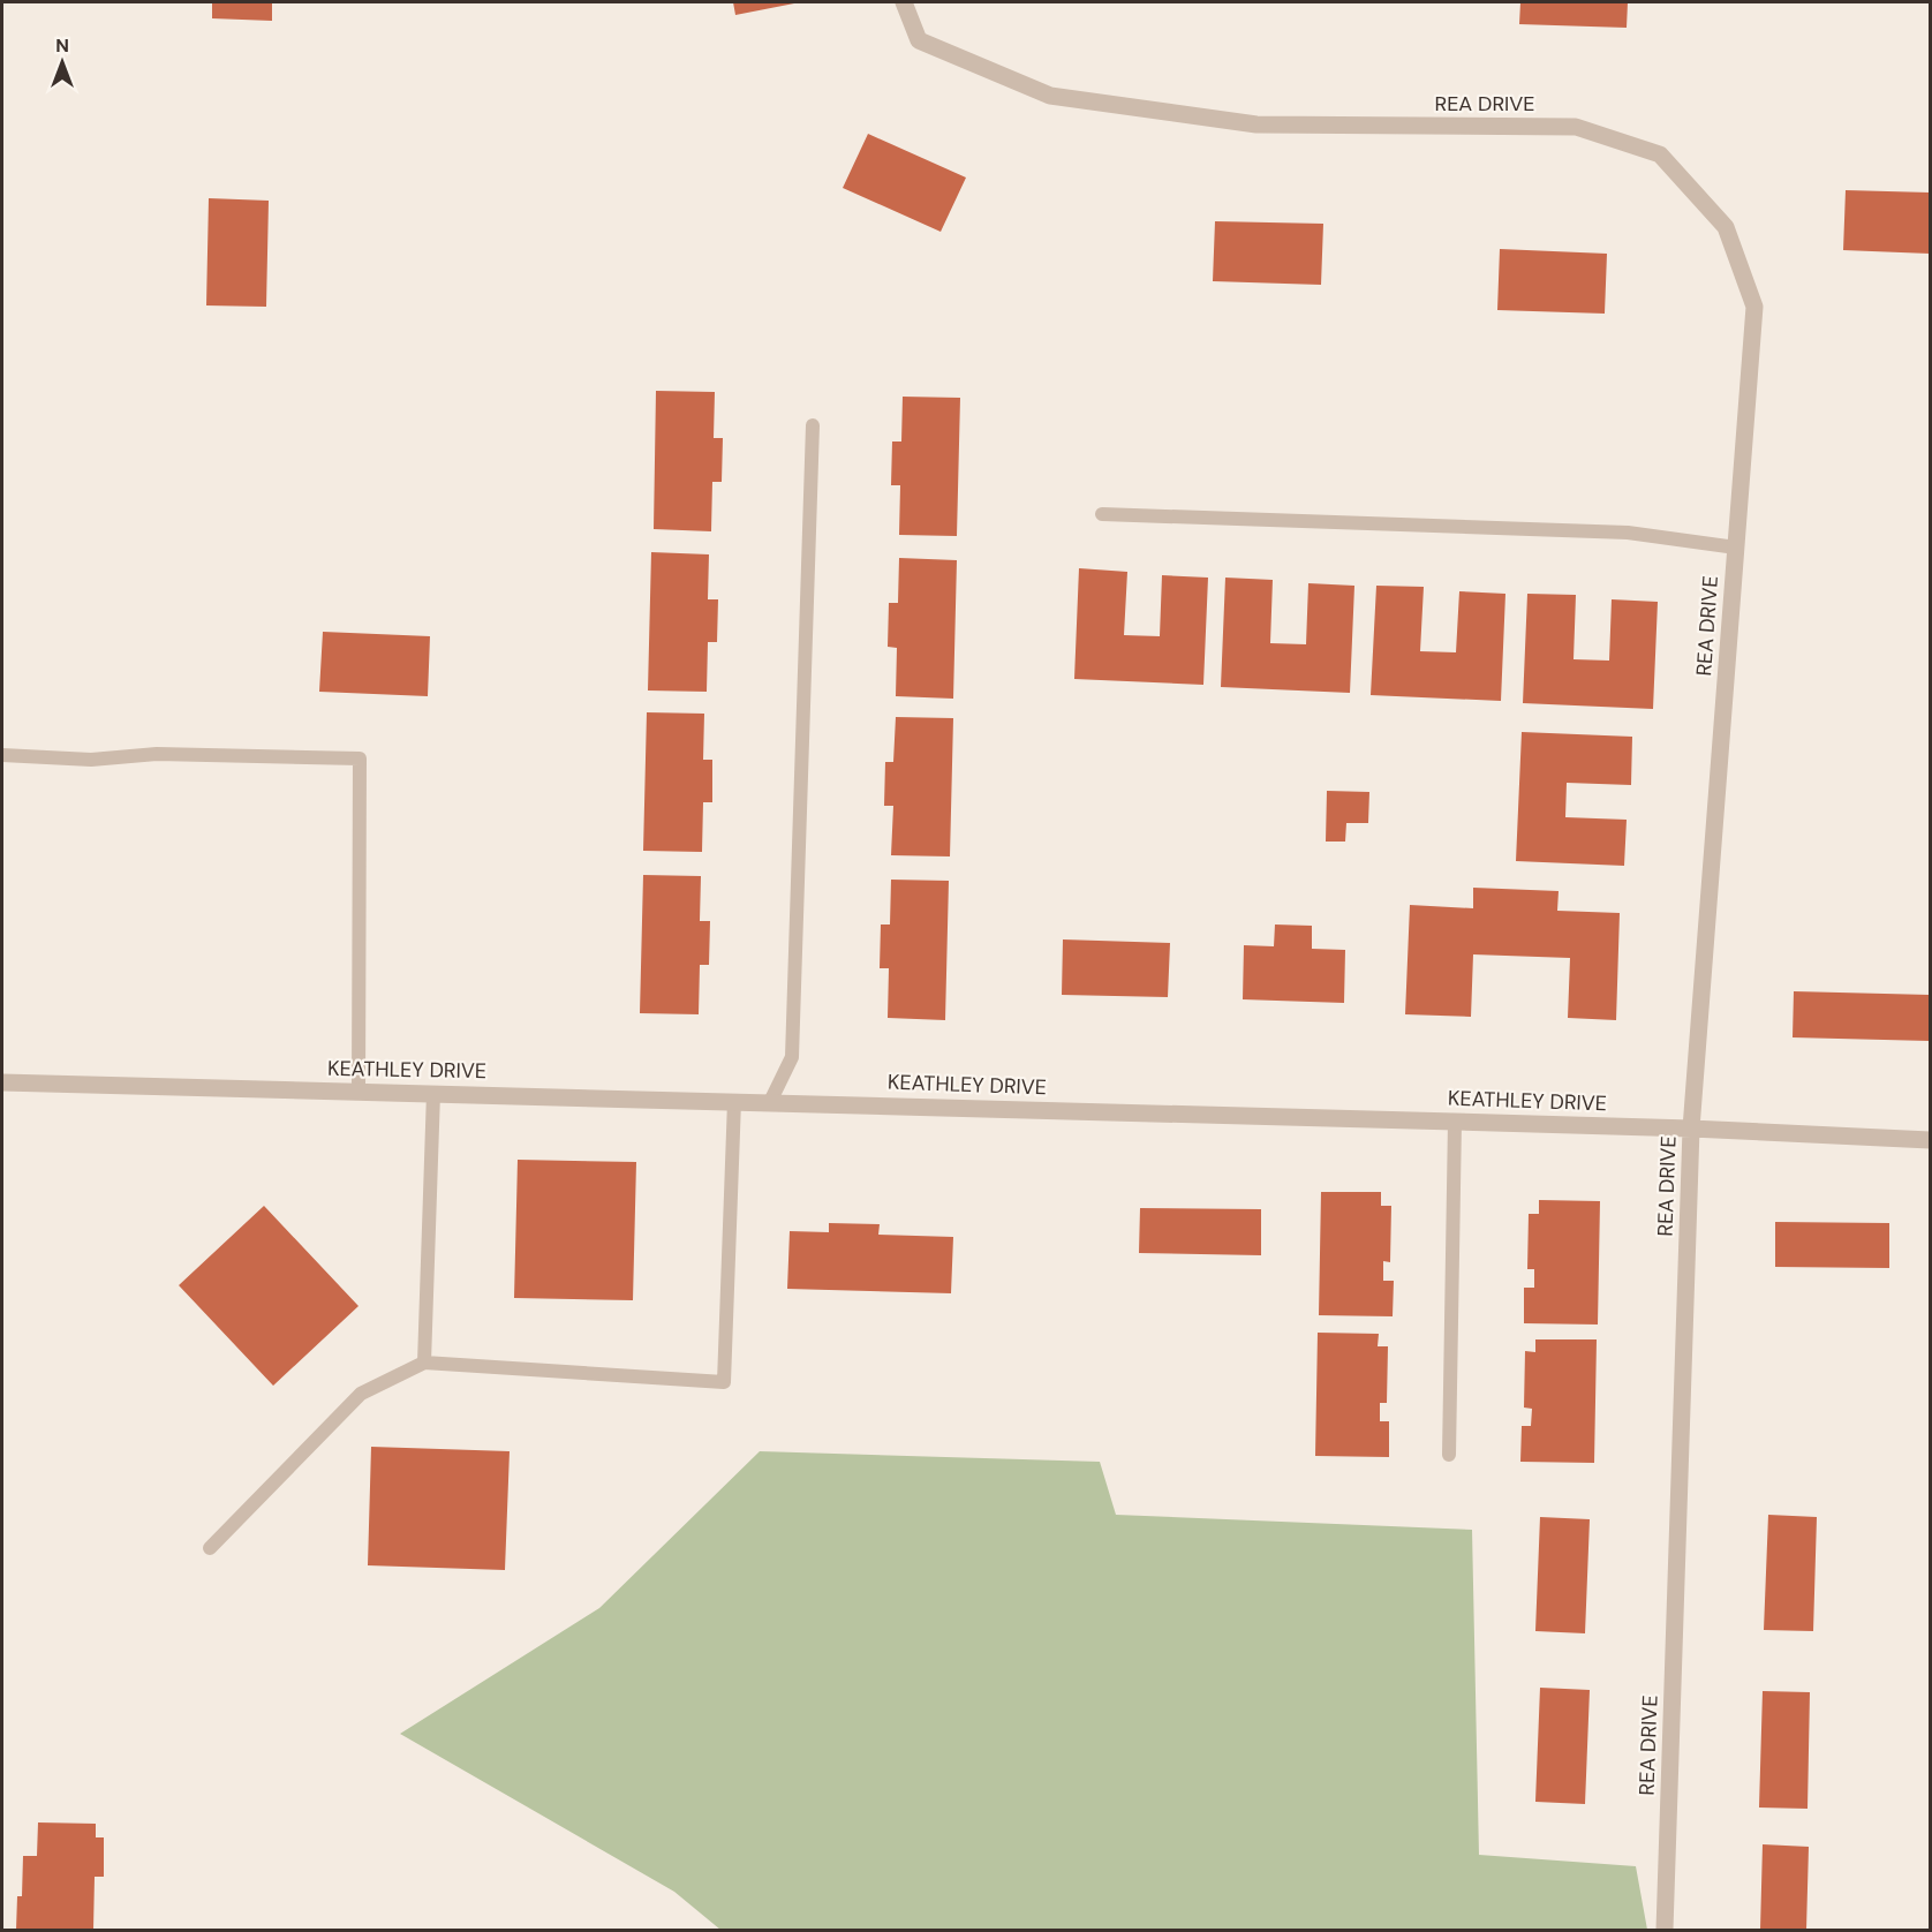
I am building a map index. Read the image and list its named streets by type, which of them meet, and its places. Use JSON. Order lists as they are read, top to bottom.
{
  "streets": {
    "street": ["REA DRIVE", "KEATHLEY DRIVE"]
  },
  "crossings": [
    ["REA DRIVE", "KEATHLEY DRIVE"]
  ],
  "north": "top"
}
